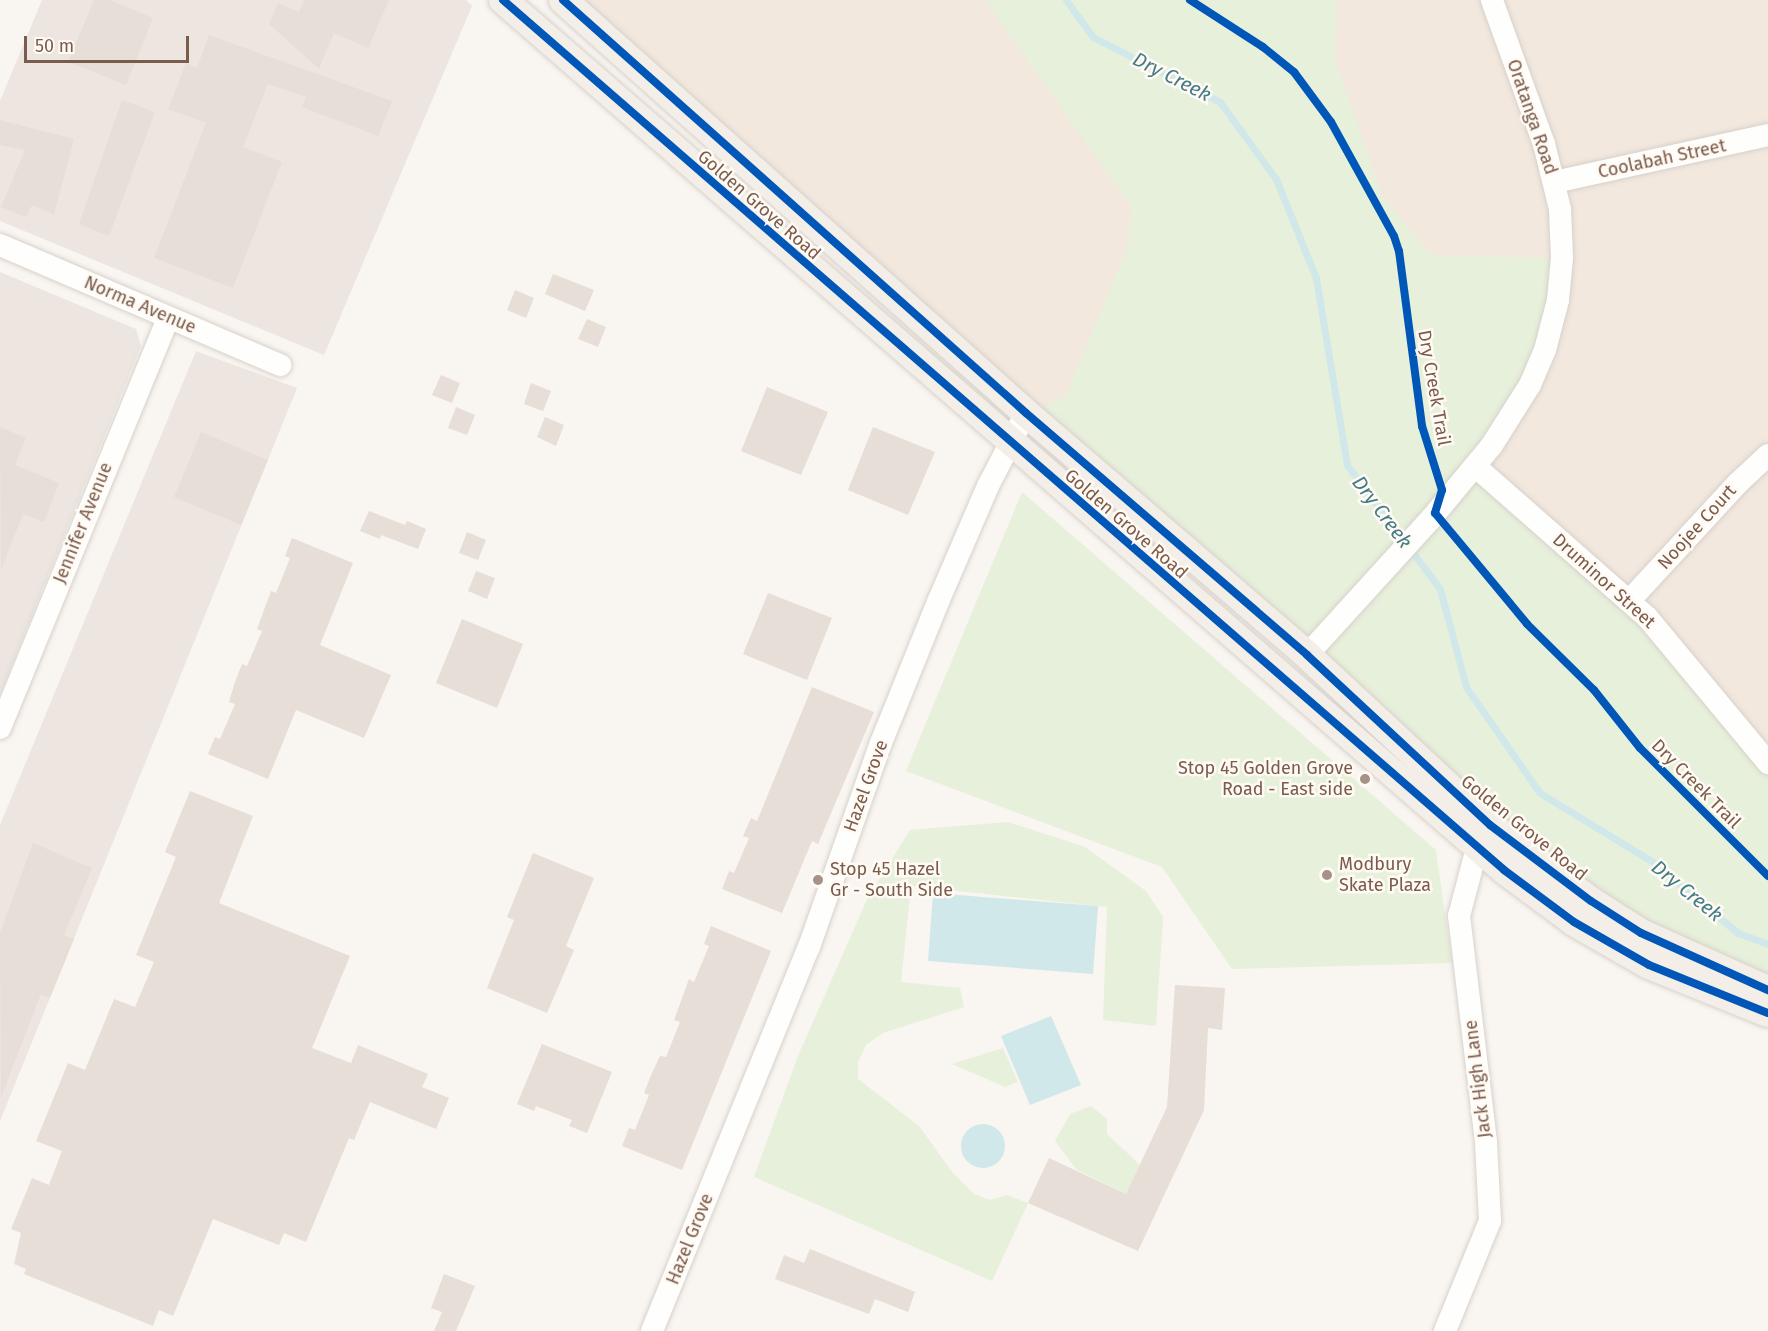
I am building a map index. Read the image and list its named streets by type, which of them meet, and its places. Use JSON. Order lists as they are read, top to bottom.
{
  "streets": {
    "main road": ["Golden Grove Road"],
    "street": [
      "Oratanga Road",
      "Coolabah Street",
      "Norma Avenue",
      "Jennifer Avenue",
      "Noojee Court",
      "Druminor Street",
      "Hazel Grove",
      "Jack High Lane"
    ],
    "cycle path": ["Dry Creek Trail"]
  },
  "crossings": [
    ["Oratanga Road", "Coolabah Street"],
    ["Oratanga Road", "Golden Grove Road"],
    ["Oratanga Road", "Druminor Street"],
    ["Golden Grove Road", "Hazel Grove"],
    ["Golden Grove Road", "Jack High Lane"],
    ["Norma Avenue", "Jennifer Avenue"],
    ["Noojee Court", "Druminor Street"]
  ],
  "water": ["Dry Creek"],
  "places": ["Stop 45 Golden Grove Road - East side", "Modbury Skate Plaza", "Stop 45 Hazel Gr - South Side"],
  "scale_bar": "50 m"
}
